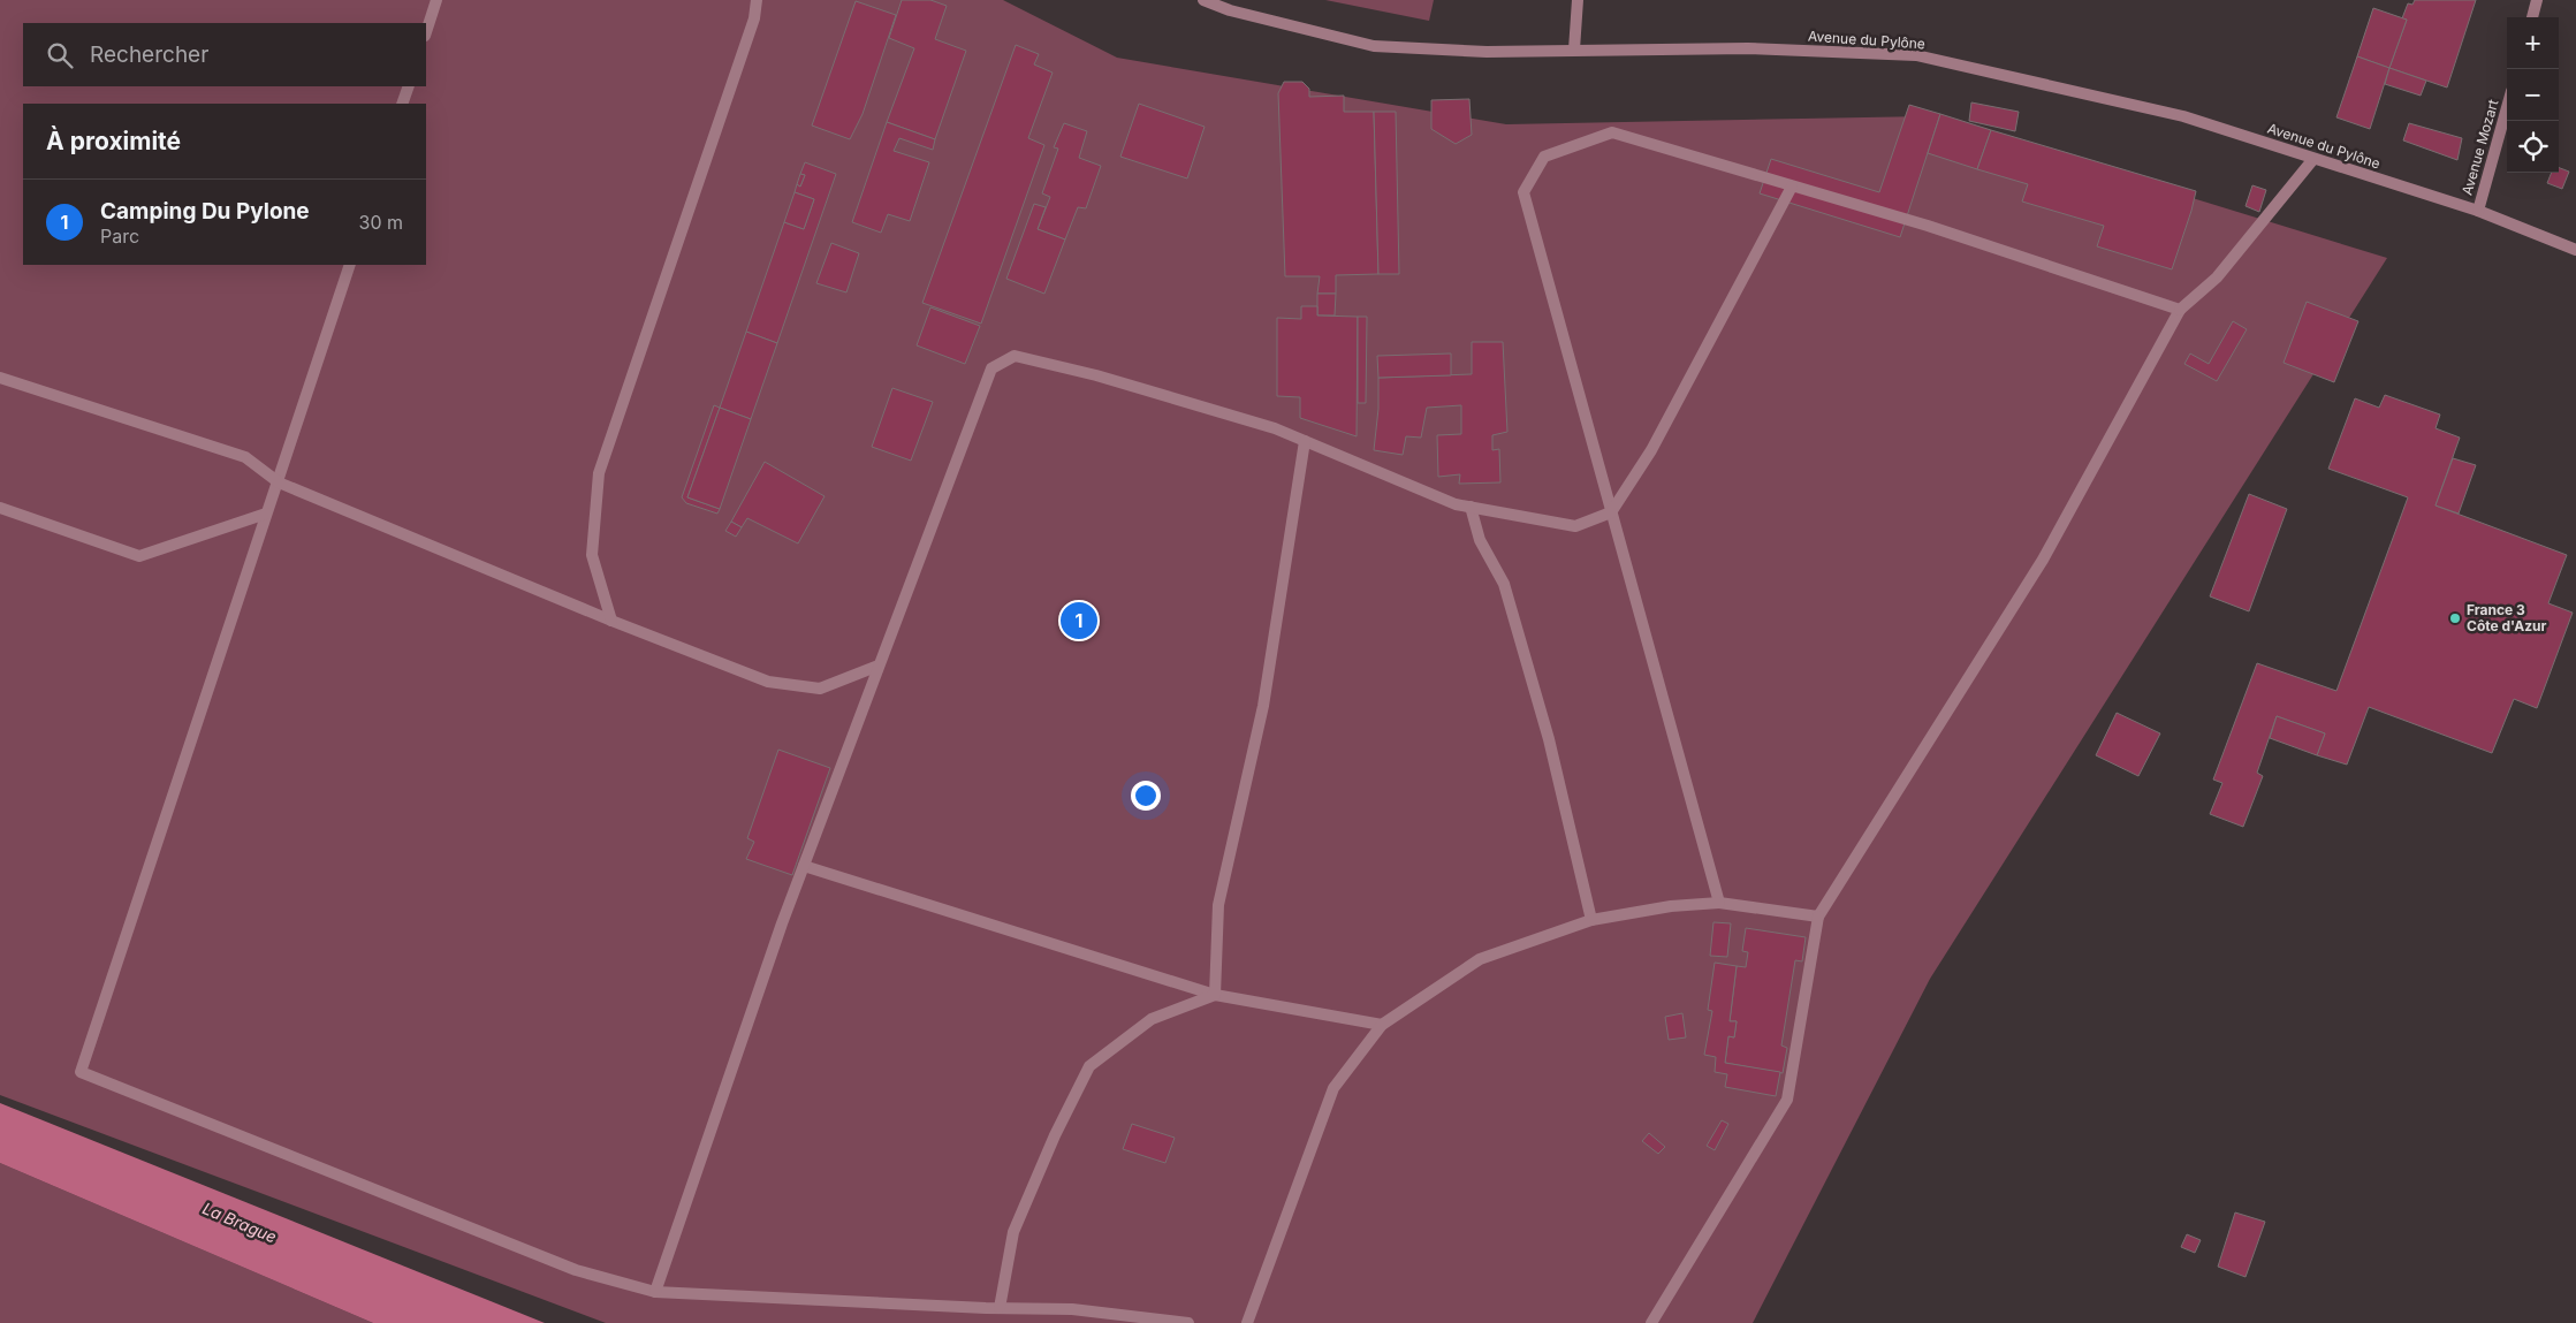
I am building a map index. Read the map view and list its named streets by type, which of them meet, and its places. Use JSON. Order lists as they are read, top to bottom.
{
  "streets": {
    "street": ["Avenue du Pylône", "Avenue Mozart"]
  },
  "crossings": [
    ["Avenue du Pylône", "Avenue Mozart"]
  ],
  "water": ["La Brague"],
  "places": ["France 3 Côte d'Azur"],
  "page": {
    "map_buttons": ["+", "−"],
    "search": "Rechercher",
    "heading": "À proximité",
    "list": [
      {
        "mark": "1",
        "name": "Camping Du Pylone",
        "note": "Parc",
        "value": "30 m"
      }
    ],
    "pins": "1"
  }
}
